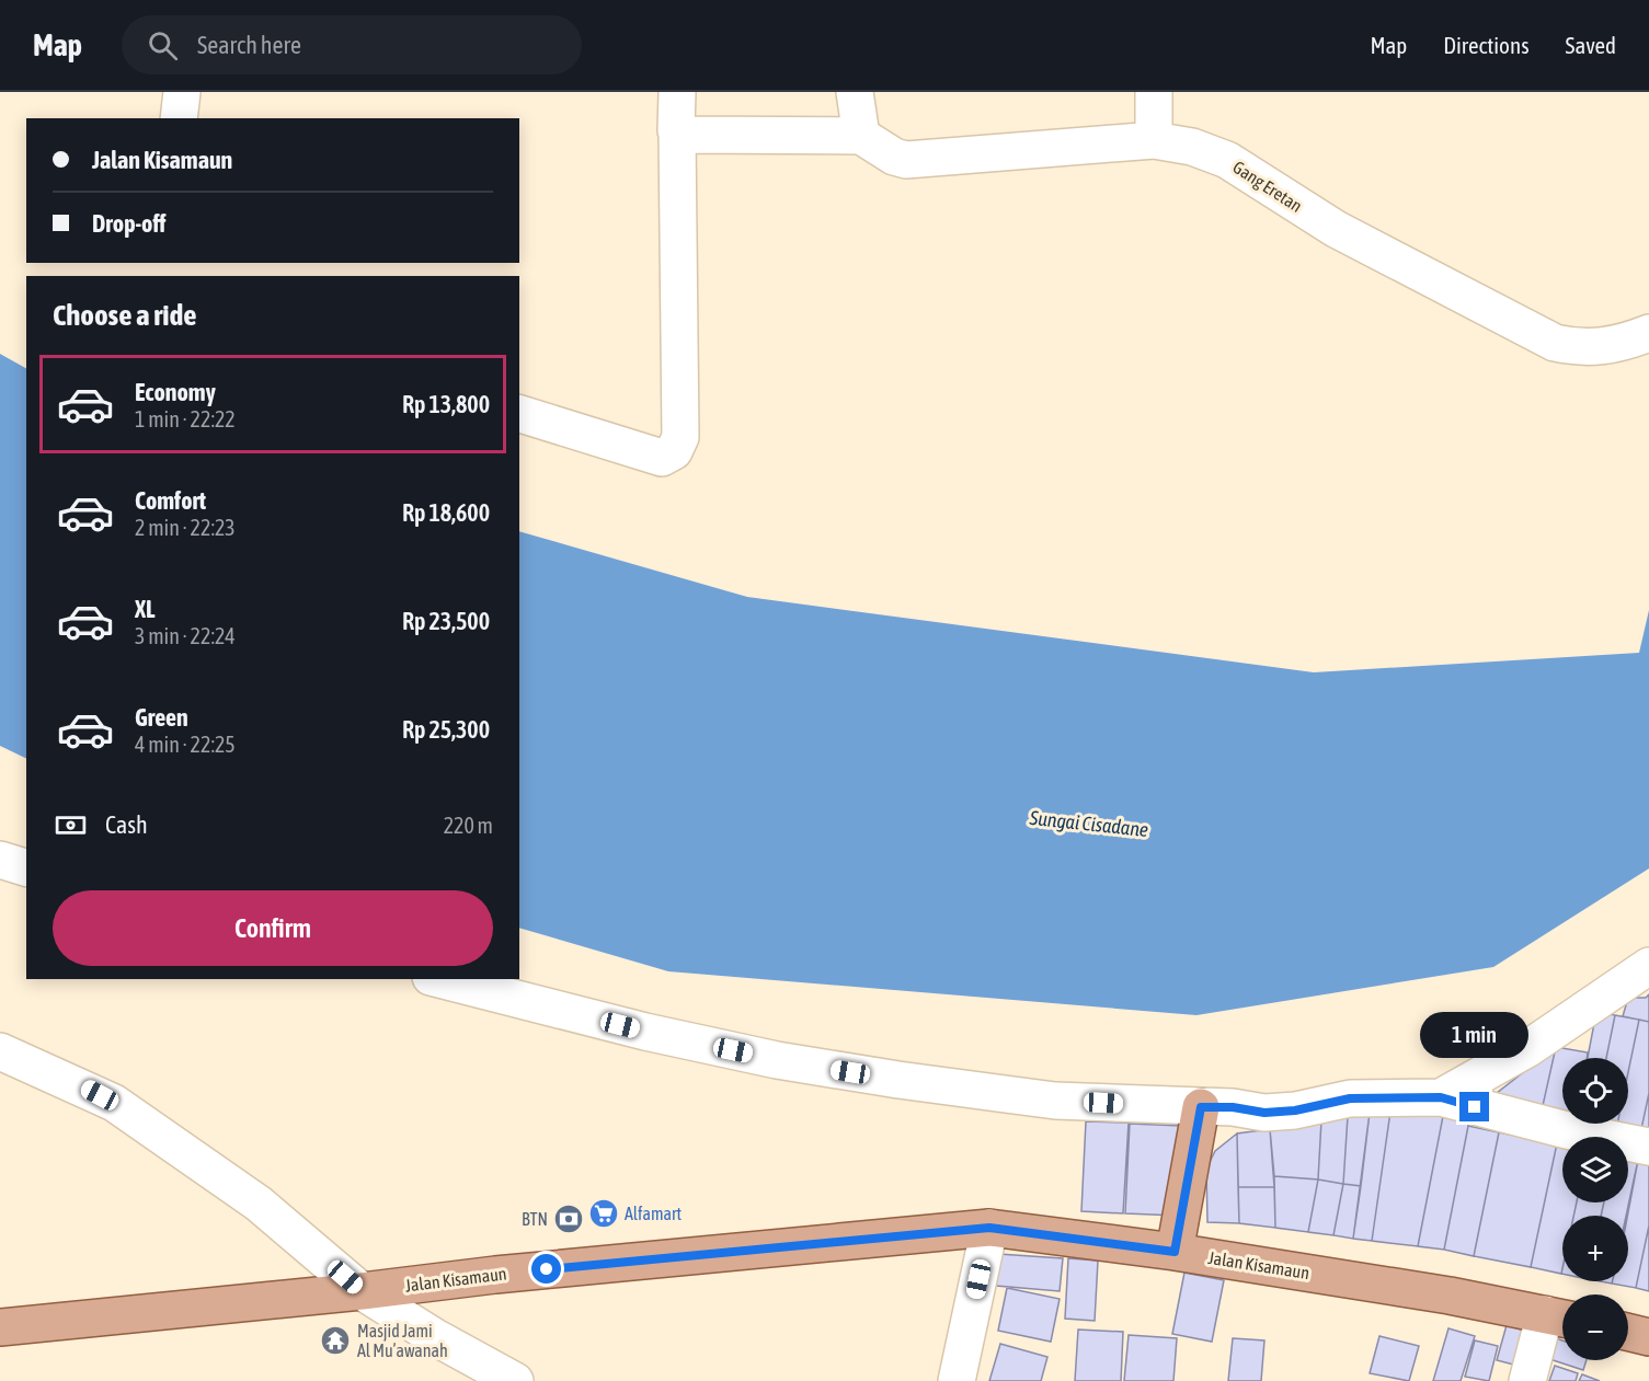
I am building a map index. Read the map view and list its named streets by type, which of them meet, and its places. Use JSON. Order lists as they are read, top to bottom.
{
  "streets": {
    "main road": ["Jalan Kisamaun"],
    "street": ["Gang Eretan"]
  },
  "water": ["Sungai Cisadane"],
  "places": {
    "supermarket": ["Alfamart"],
    "bank": ["BTN"],
    "temple": ["Masjid Jami Al Mu’awanah"]
  },
  "page": {
    "header": "Map",
    "search": "Search here",
    "nav": ["Map", "Directions", "Saved"],
    "banner": ["Jalan Kisamaun", "Drop-off"],
    "heading": "Choose a ride",
    "list": [
      {
        "name": "Economy",
        "note": "1 min · 22:22",
        "value": "Rp 13,800"
      },
      {
        "name": "Comfort",
        "note": "2 min · 22:23",
        "value": "Rp 18,600"
      },
      {
        "name": "XL",
        "note": "3 min · 22:24",
        "value": "Rp 23,500"
      },
      {
        "name": "Green",
        "note": "4 min · 22:25",
        "value": "Rp 25,300"
      }
    ],
    "pay": ["Cash", "220 m"],
    "buttons": "Confirm",
    "bubble": "1 min",
    "map_buttons": ["+", "−"]
  }
}
